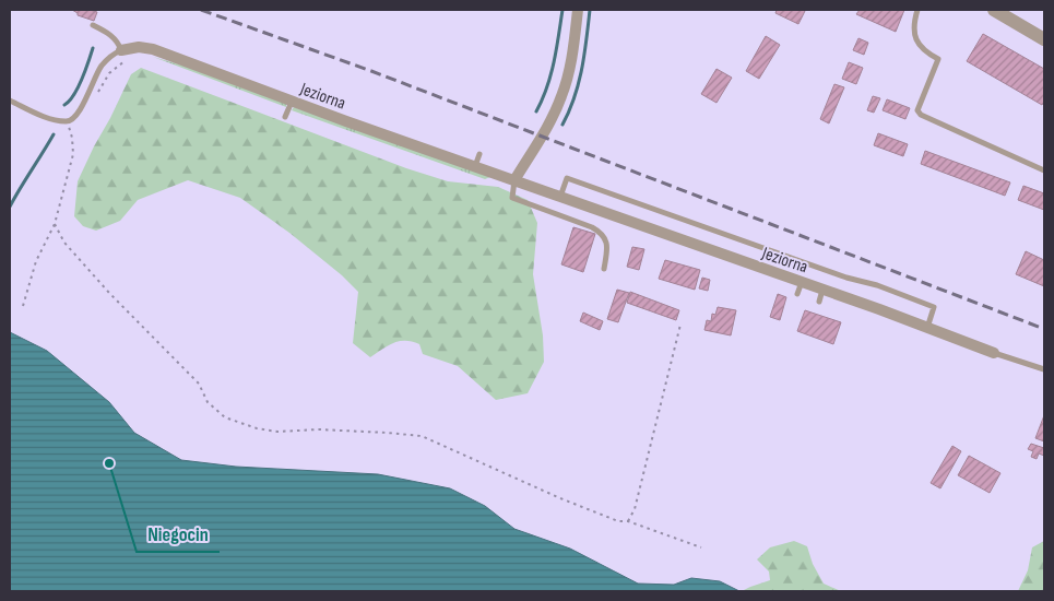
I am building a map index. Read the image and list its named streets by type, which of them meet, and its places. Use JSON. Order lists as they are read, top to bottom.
{
  "streets": {
    "street": ["Jeziorna"]
  },
  "places": ["Niegocin"]
}
